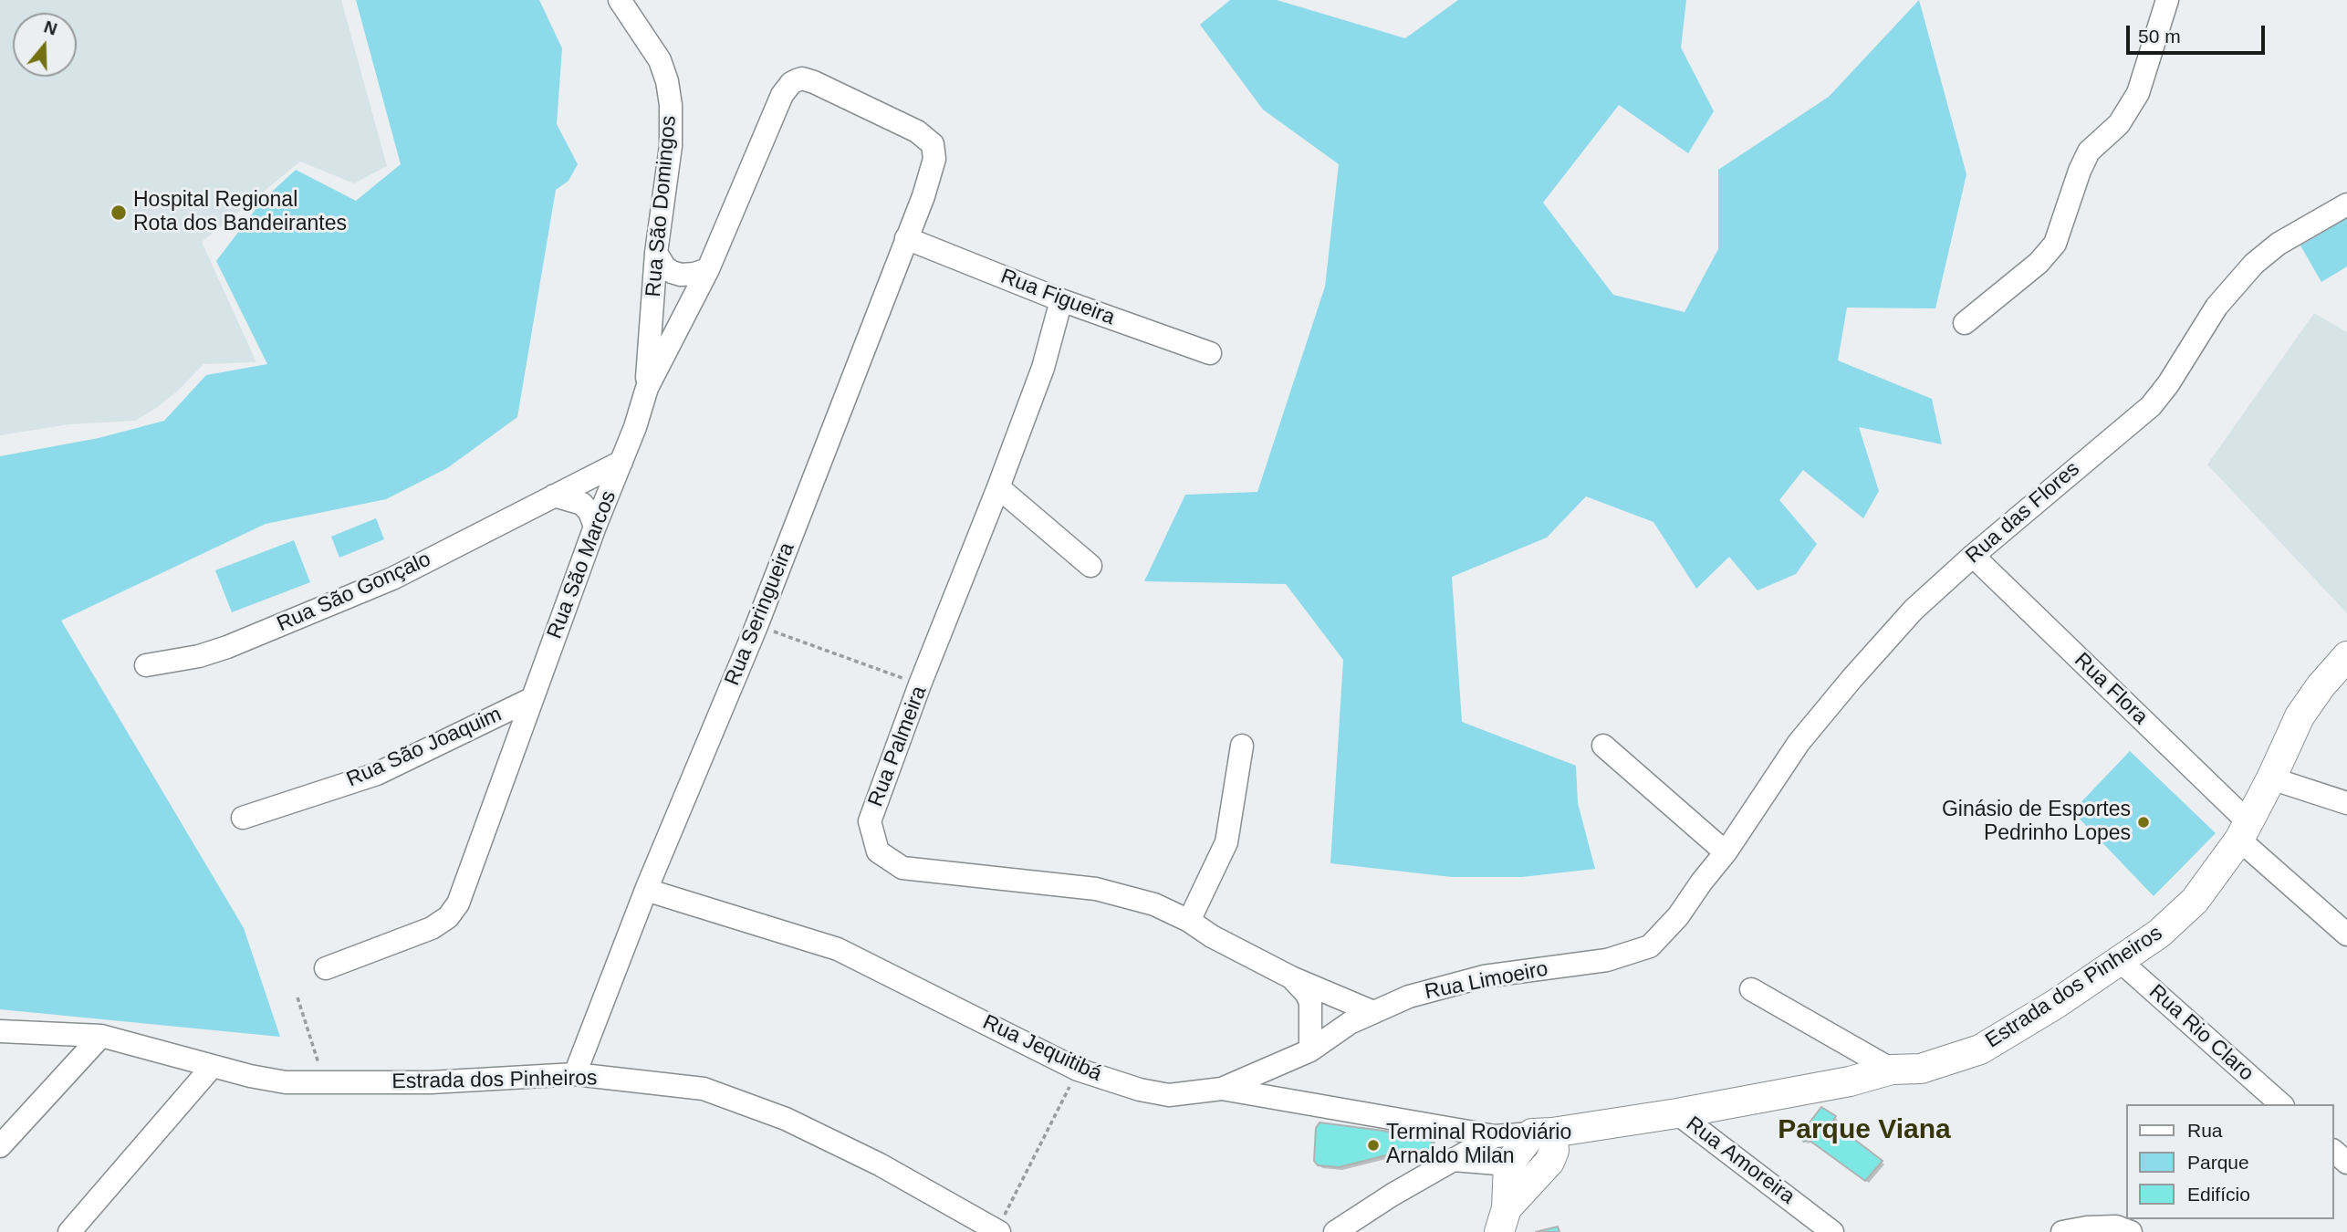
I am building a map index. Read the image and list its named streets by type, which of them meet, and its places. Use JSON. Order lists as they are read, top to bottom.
{
  "streets": {
    "main road": ["Estrada dos Pinheiros"],
    "street": [
      "Rua São Domingos",
      "Rua Figueira",
      "Rua das Flores",
      "Rua São Marcos",
      "Rua São Gonçalo",
      "Rua Seringueira",
      "Rua Flora",
      "Rua Palmeira",
      "Rua São Joaquim",
      "Rua Limoeiro",
      "Rua Rio Claro",
      "Rua Jequitibá",
      "Rua Amoreira"
    ]
  },
  "crossings": [
    ["Rua São Domingos", "Rua São Marcos"],
    ["Rua Figueira", "Rua Seringueira"],
    ["Rua Figueira", "Rua Palmeira"],
    ["Rua das Flores", "Rua Flora"],
    ["Rua das Flores", "Rua Limoeiro"],
    ["Rua São Marcos", "Rua São Gonçalo"],
    ["Rua São Marcos", "Rua Seringueira"],
    ["Rua São Marcos", "Rua São Joaquim"],
    ["Rua Seringueira", "Estrada dos Pinheiros"],
    ["Rua Seringueira", "Rua Jequitibá"],
    ["Rua Flora", "Estrada dos Pinheiros"],
    ["Rua Palmeira", "Rua Limoeiro"],
    ["Rua Limoeiro", "Rua Jequitibá"],
    ["Estrada dos Pinheiros", "Rua Rio Claro"],
    ["Estrada dos Pinheiros", "Rua Jequitibá"],
    ["Estrada dos Pinheiros", "Rua Amoreira"]
  ],
  "districts": ["Parque Viana"],
  "places": ["Hospital Regional Rota dos Bandeirantes", "Ginásio de Esportes Pedrinho Lopes", "Terminal Rodoviário Arnaldo Milan"],
  "legend": ["Rua", "Parque", "Edifício"],
  "scale_bar": "50 m",
  "north": "top"
}
